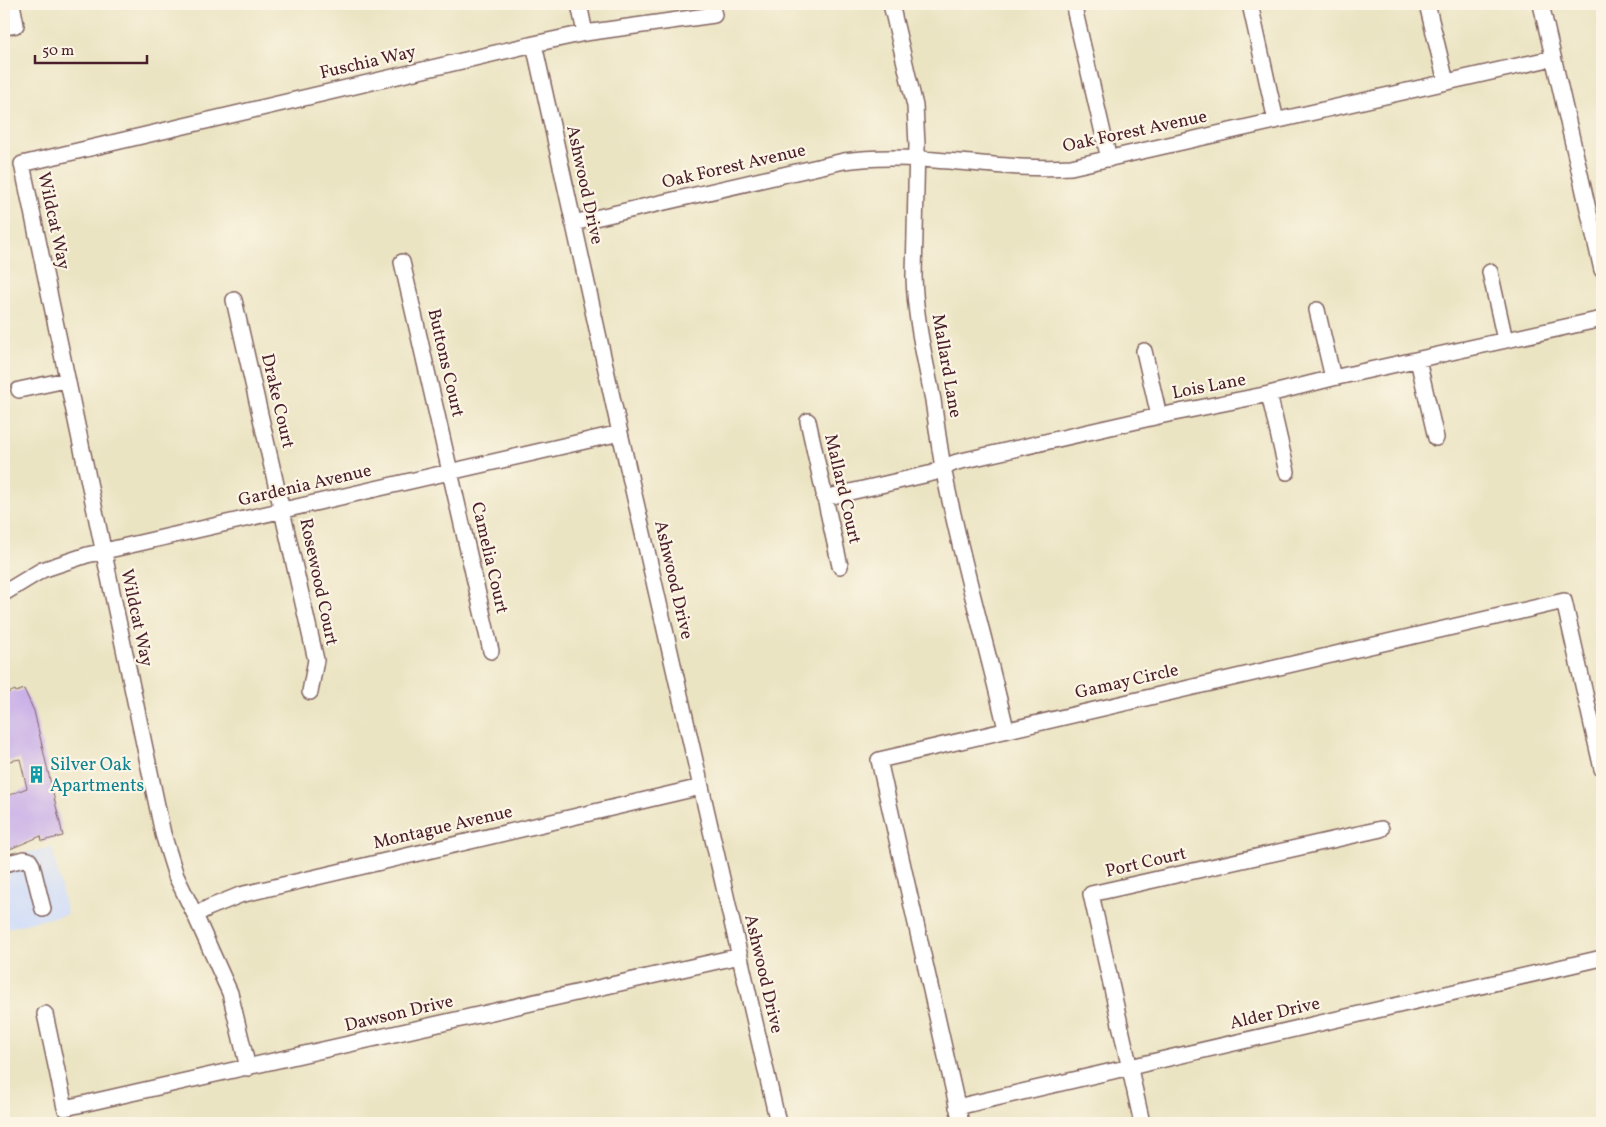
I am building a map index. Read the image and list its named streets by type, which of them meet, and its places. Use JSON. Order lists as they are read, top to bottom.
{
  "streets": {
    "street": [
      "Fuschia Way",
      "Oak Forest Avenue",
      "Ashwood Drive",
      "Wildcat Way",
      "Buttons Court",
      "Mallard Lane",
      "Lois Lane",
      "Drake Court",
      "Gardenia Avenue",
      "Mallard Court",
      "Camelia Court",
      "Rosewood Court",
      "Gamay Circle",
      "Montague Avenue",
      "Port Court",
      "Dawson Drive",
      "Alder Drive"
    ]
  },
  "crossings": [
    ["Fuschia Way", "Ashwood Drive"],
    ["Fuschia Way", "Wildcat Way"],
    ["Oak Forest Avenue", "Ashwood Drive"],
    ["Oak Forest Avenue", "Mallard Lane"],
    ["Ashwood Drive", "Gardenia Avenue"],
    ["Ashwood Drive", "Montague Avenue"],
    ["Ashwood Drive", "Dawson Drive"],
    ["Wildcat Way", "Gardenia Avenue"],
    ["Wildcat Way", "Montague Avenue"],
    ["Wildcat Way", "Dawson Drive"],
    ["Buttons Court", "Gardenia Avenue"],
    ["Buttons Court", "Camelia Court"],
    ["Mallard Lane", "Lois Lane"],
    ["Mallard Lane", "Gamay Circle"],
    ["Lois Lane", "Mallard Court"],
    ["Drake Court", "Gardenia Avenue"],
    ["Drake Court", "Rosewood Court"],
    ["Gardenia Avenue", "Camelia Court"],
    ["Gardenia Avenue", "Rosewood Court"],
    ["Gamay Circle", "Alder Drive"],
    ["Port Court", "Alder Drive"]
  ],
  "places": {
    "building": ["Silver Oak Apartments"]
  },
  "scale_bar": "50 m"
}
